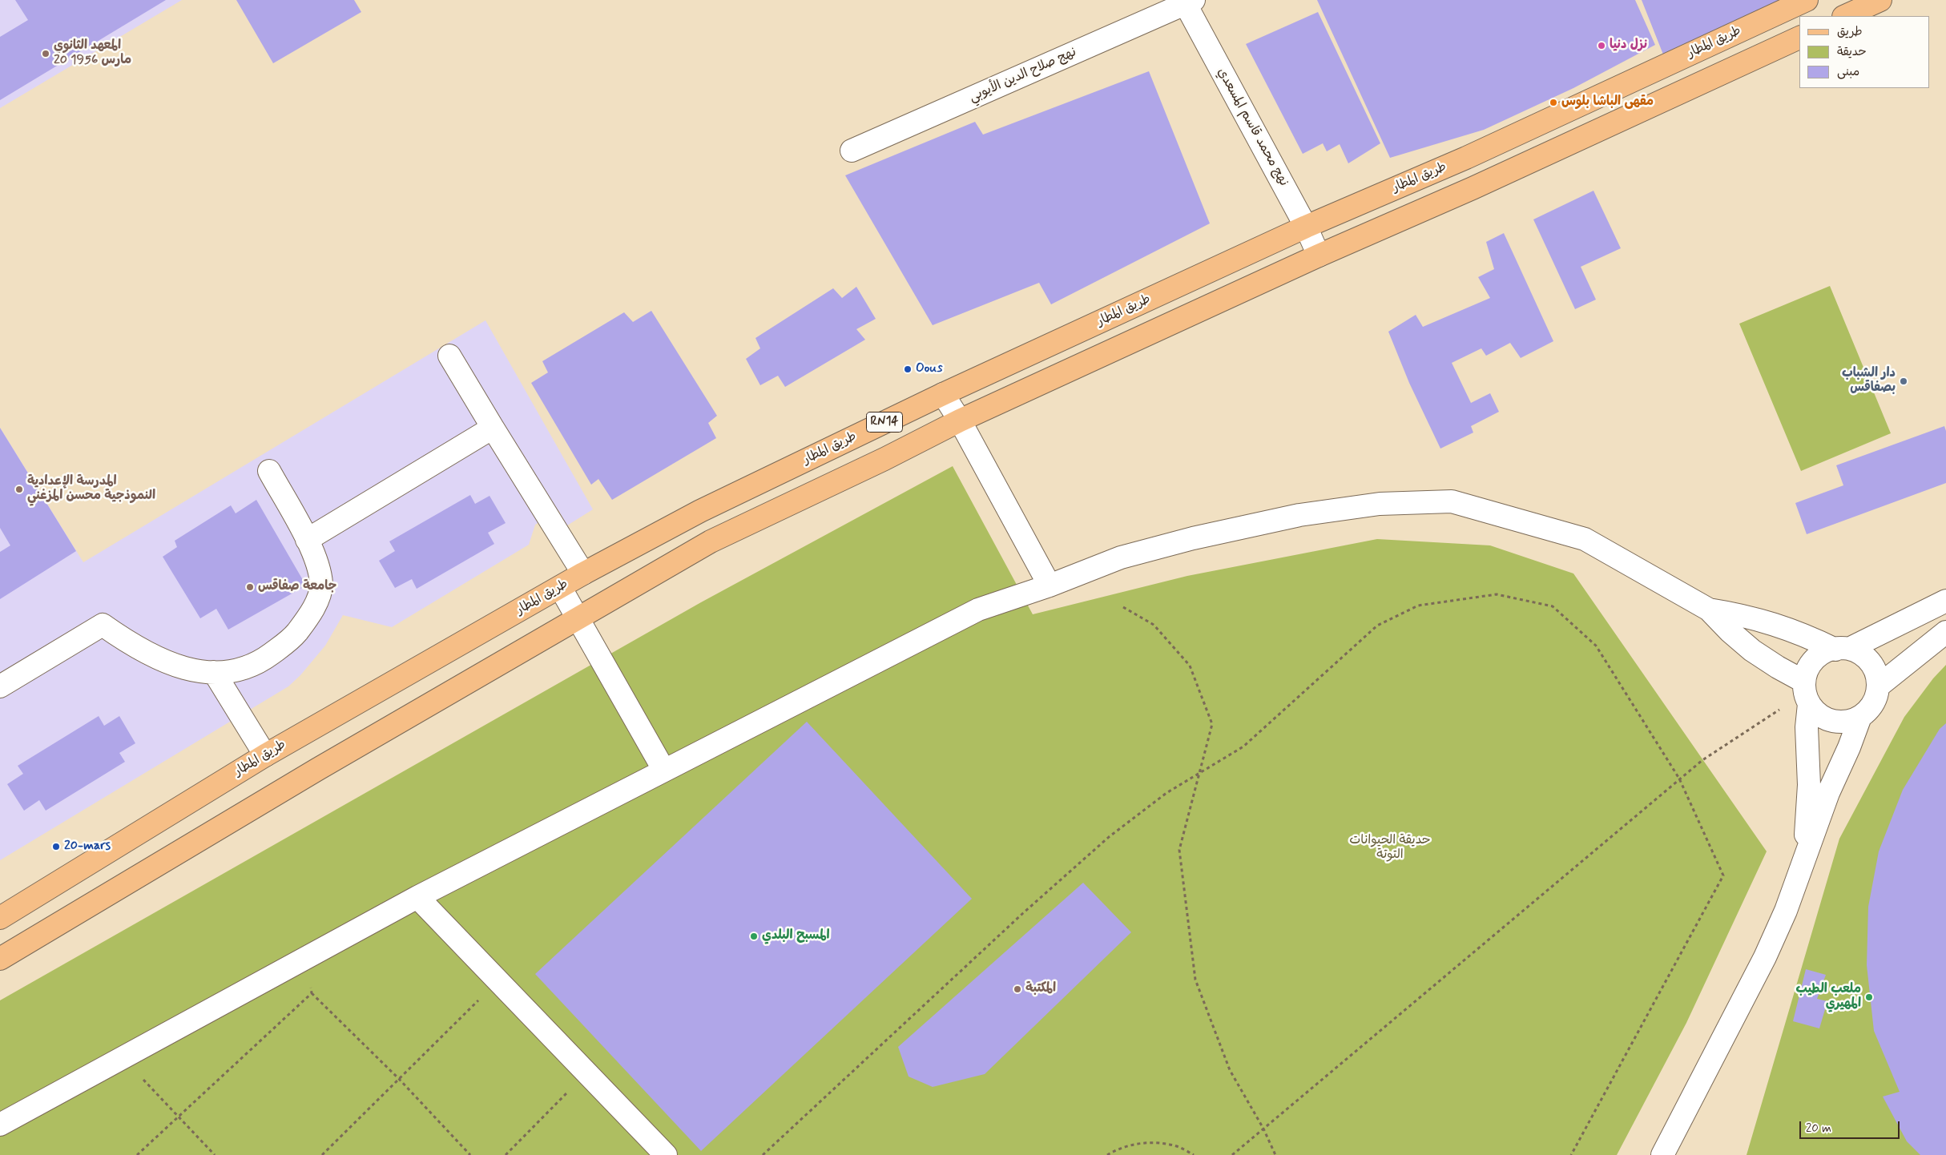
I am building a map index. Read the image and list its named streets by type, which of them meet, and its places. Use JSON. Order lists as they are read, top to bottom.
{
  "streets": {
    "main road": ["طريق المطار", "RN14"],
    "street": ["نهج صلاح الدين الأيوبي", "نهج محمد قاسم المسعدي"]
  },
  "crossings": [
    ["طريق المطار", "نهج محمد قاسم المسعدي"],
    ["نهج صلاح الدين الأيوبي", "نهج محمد قاسم المسعدي"],
    ["نهج محمد قاسم المسعدي", "RN14"]
  ],
  "parks": ["حديقة الحيوانات التوتة"],
  "places": [
    "نزل دنيا",
    "المعهد الثانوي 20 مارس 1956",
    "مقهى الباشا بلوس",
    "Oous",
    "دار الشباب بصفاقس",
    "المدرسة الإعدادية النموذجية محسن المزغني",
    "جامعة صفاقس",
    "20-mars",
    "المسبح البلدي",
    "المكتبة",
    "ملعب الطيب المهيري"
  ],
  "legend": ["طريق", "حديقة", "مبنى"],
  "scale_bar": "20 m"
}
